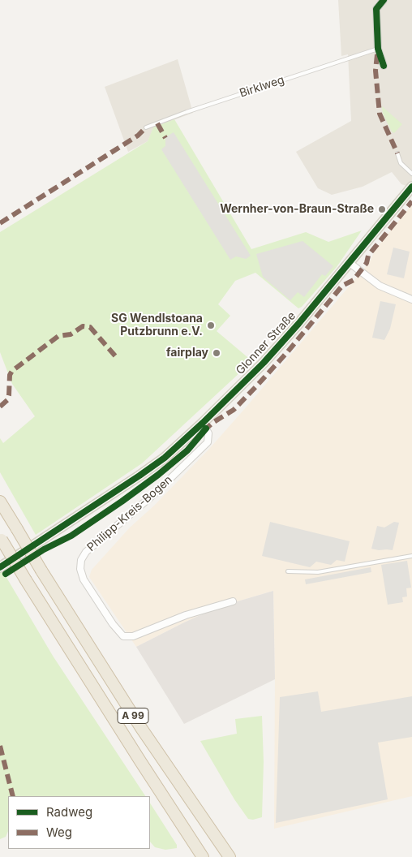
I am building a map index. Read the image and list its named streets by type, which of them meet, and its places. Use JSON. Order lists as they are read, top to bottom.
{
  "streets": {
    "highway": ["A 99"],
    "street": ["Glonner Straße", "Philipp-Kreis-Bogen"],
    "lane": ["Birklweg"]
  },
  "crossings": [
    ["Glonner Straße", "Philipp-Kreis-Bogen"]
  ],
  "places": ["Wernher-von-Braun-Straße", "SG Wendlstoana Putzbrunn e.V.", "fairplay"],
  "legend": ["Radweg", "Weg"]
}
